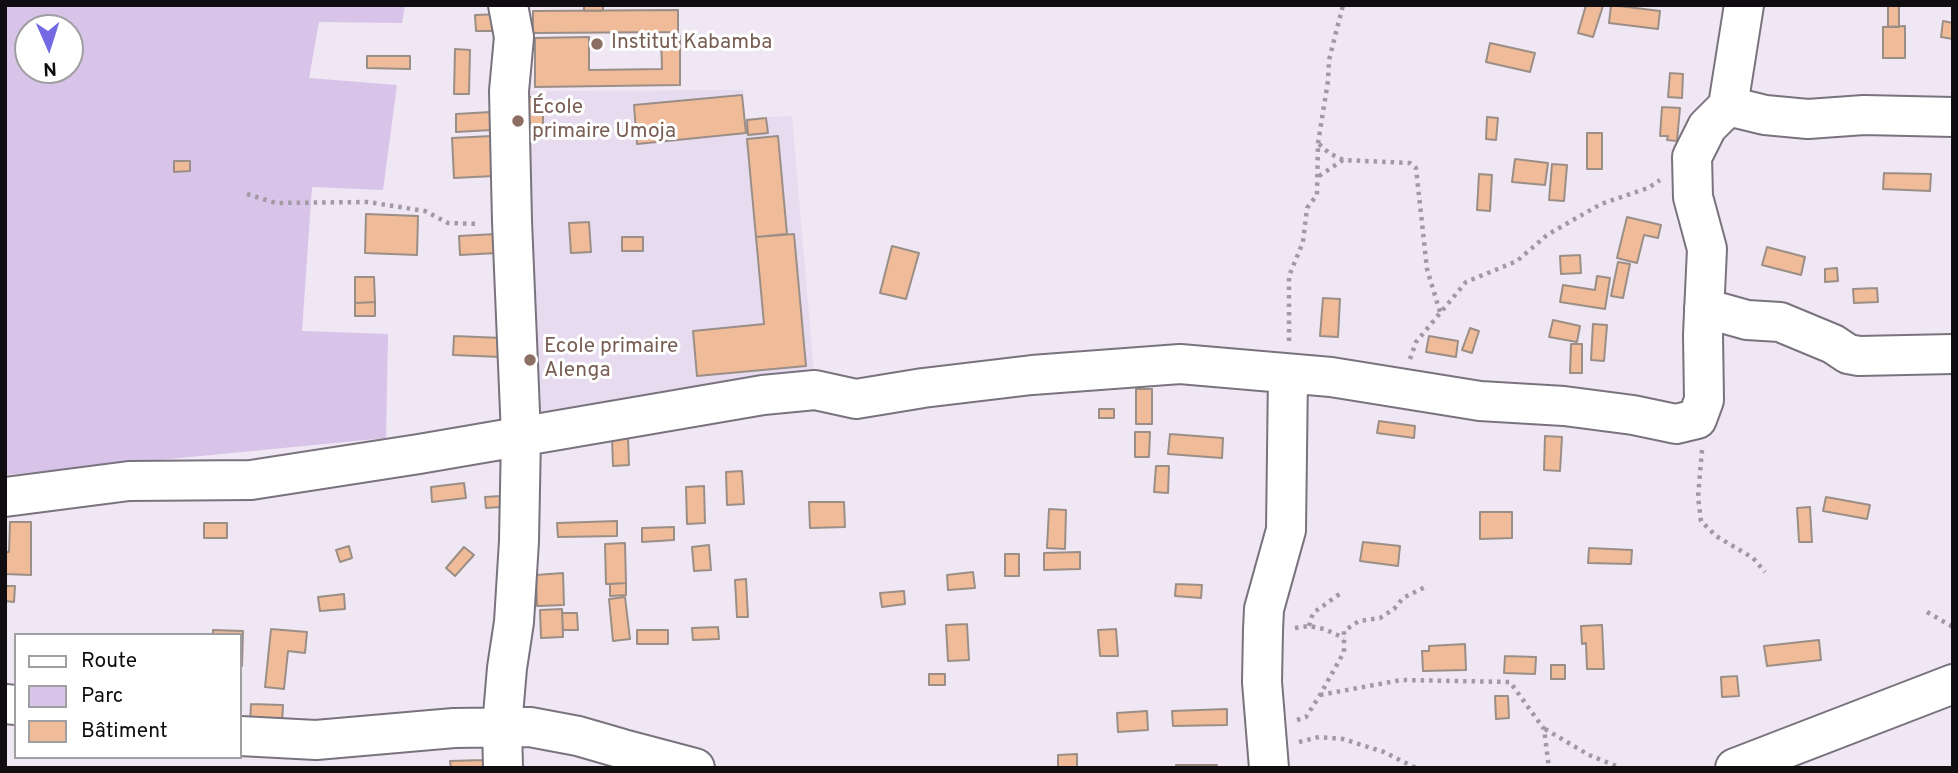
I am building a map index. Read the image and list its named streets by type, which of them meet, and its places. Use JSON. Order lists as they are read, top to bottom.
{
  "places": ["Institut Kabamba", "École primaire Umoja", "Ecole primaire Alenga"],
  "legend": ["Route", "Parc", "Bâtiment"],
  "north": "bottom"
}
